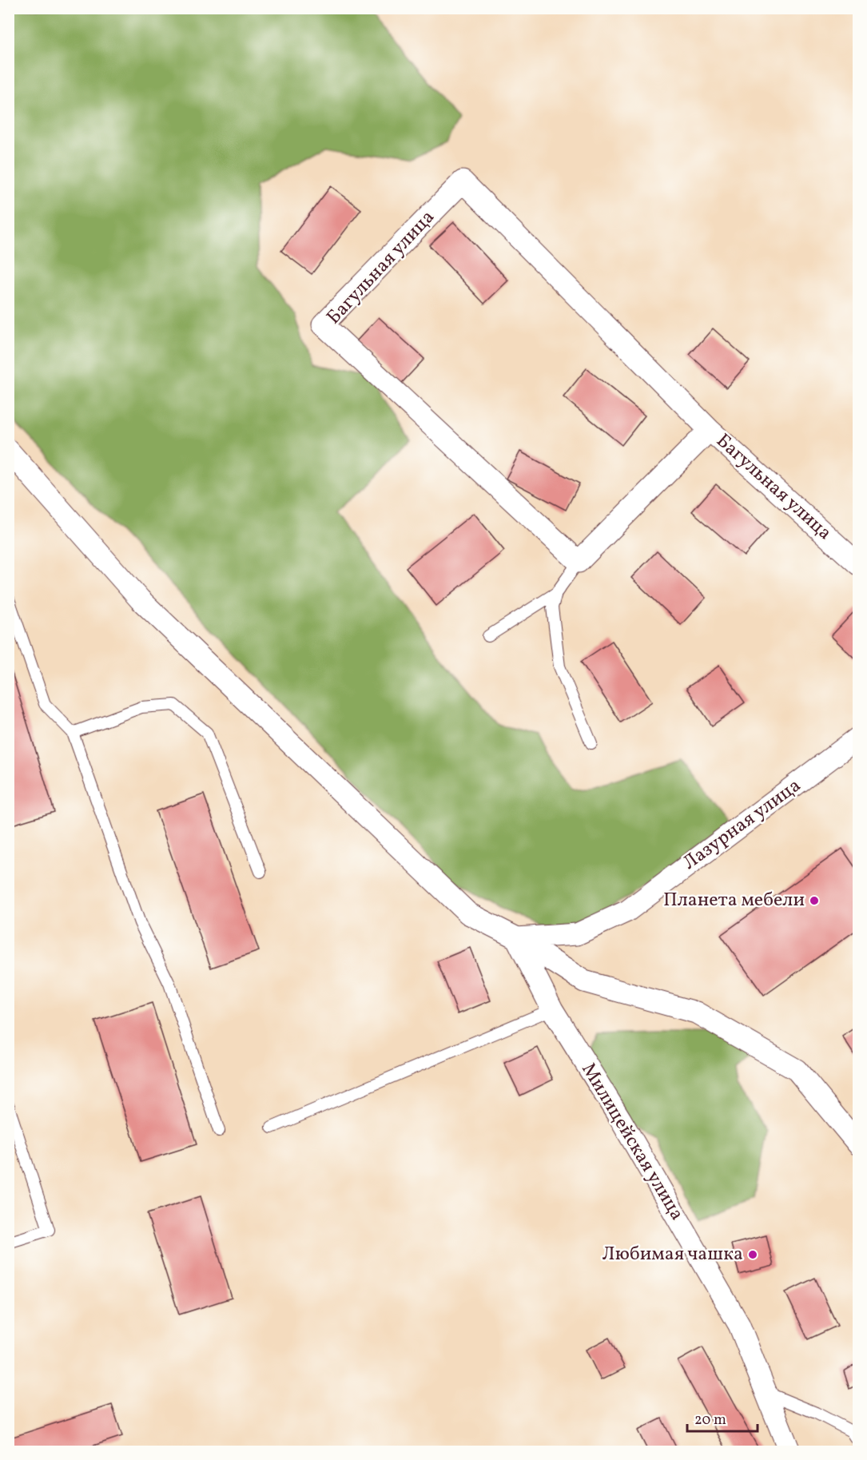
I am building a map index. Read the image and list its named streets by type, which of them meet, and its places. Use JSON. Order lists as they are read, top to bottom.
{
  "streets": {
    "street": ["Багульная улица", "Лазурная улица", "Милицейская улица"]
  },
  "crossings": [
    ["Лазурная улица", "Милицейская улица"]
  ],
  "places": ["Планета мебели", "Любимая чашка"],
  "scale_bar": "20 m"
}
